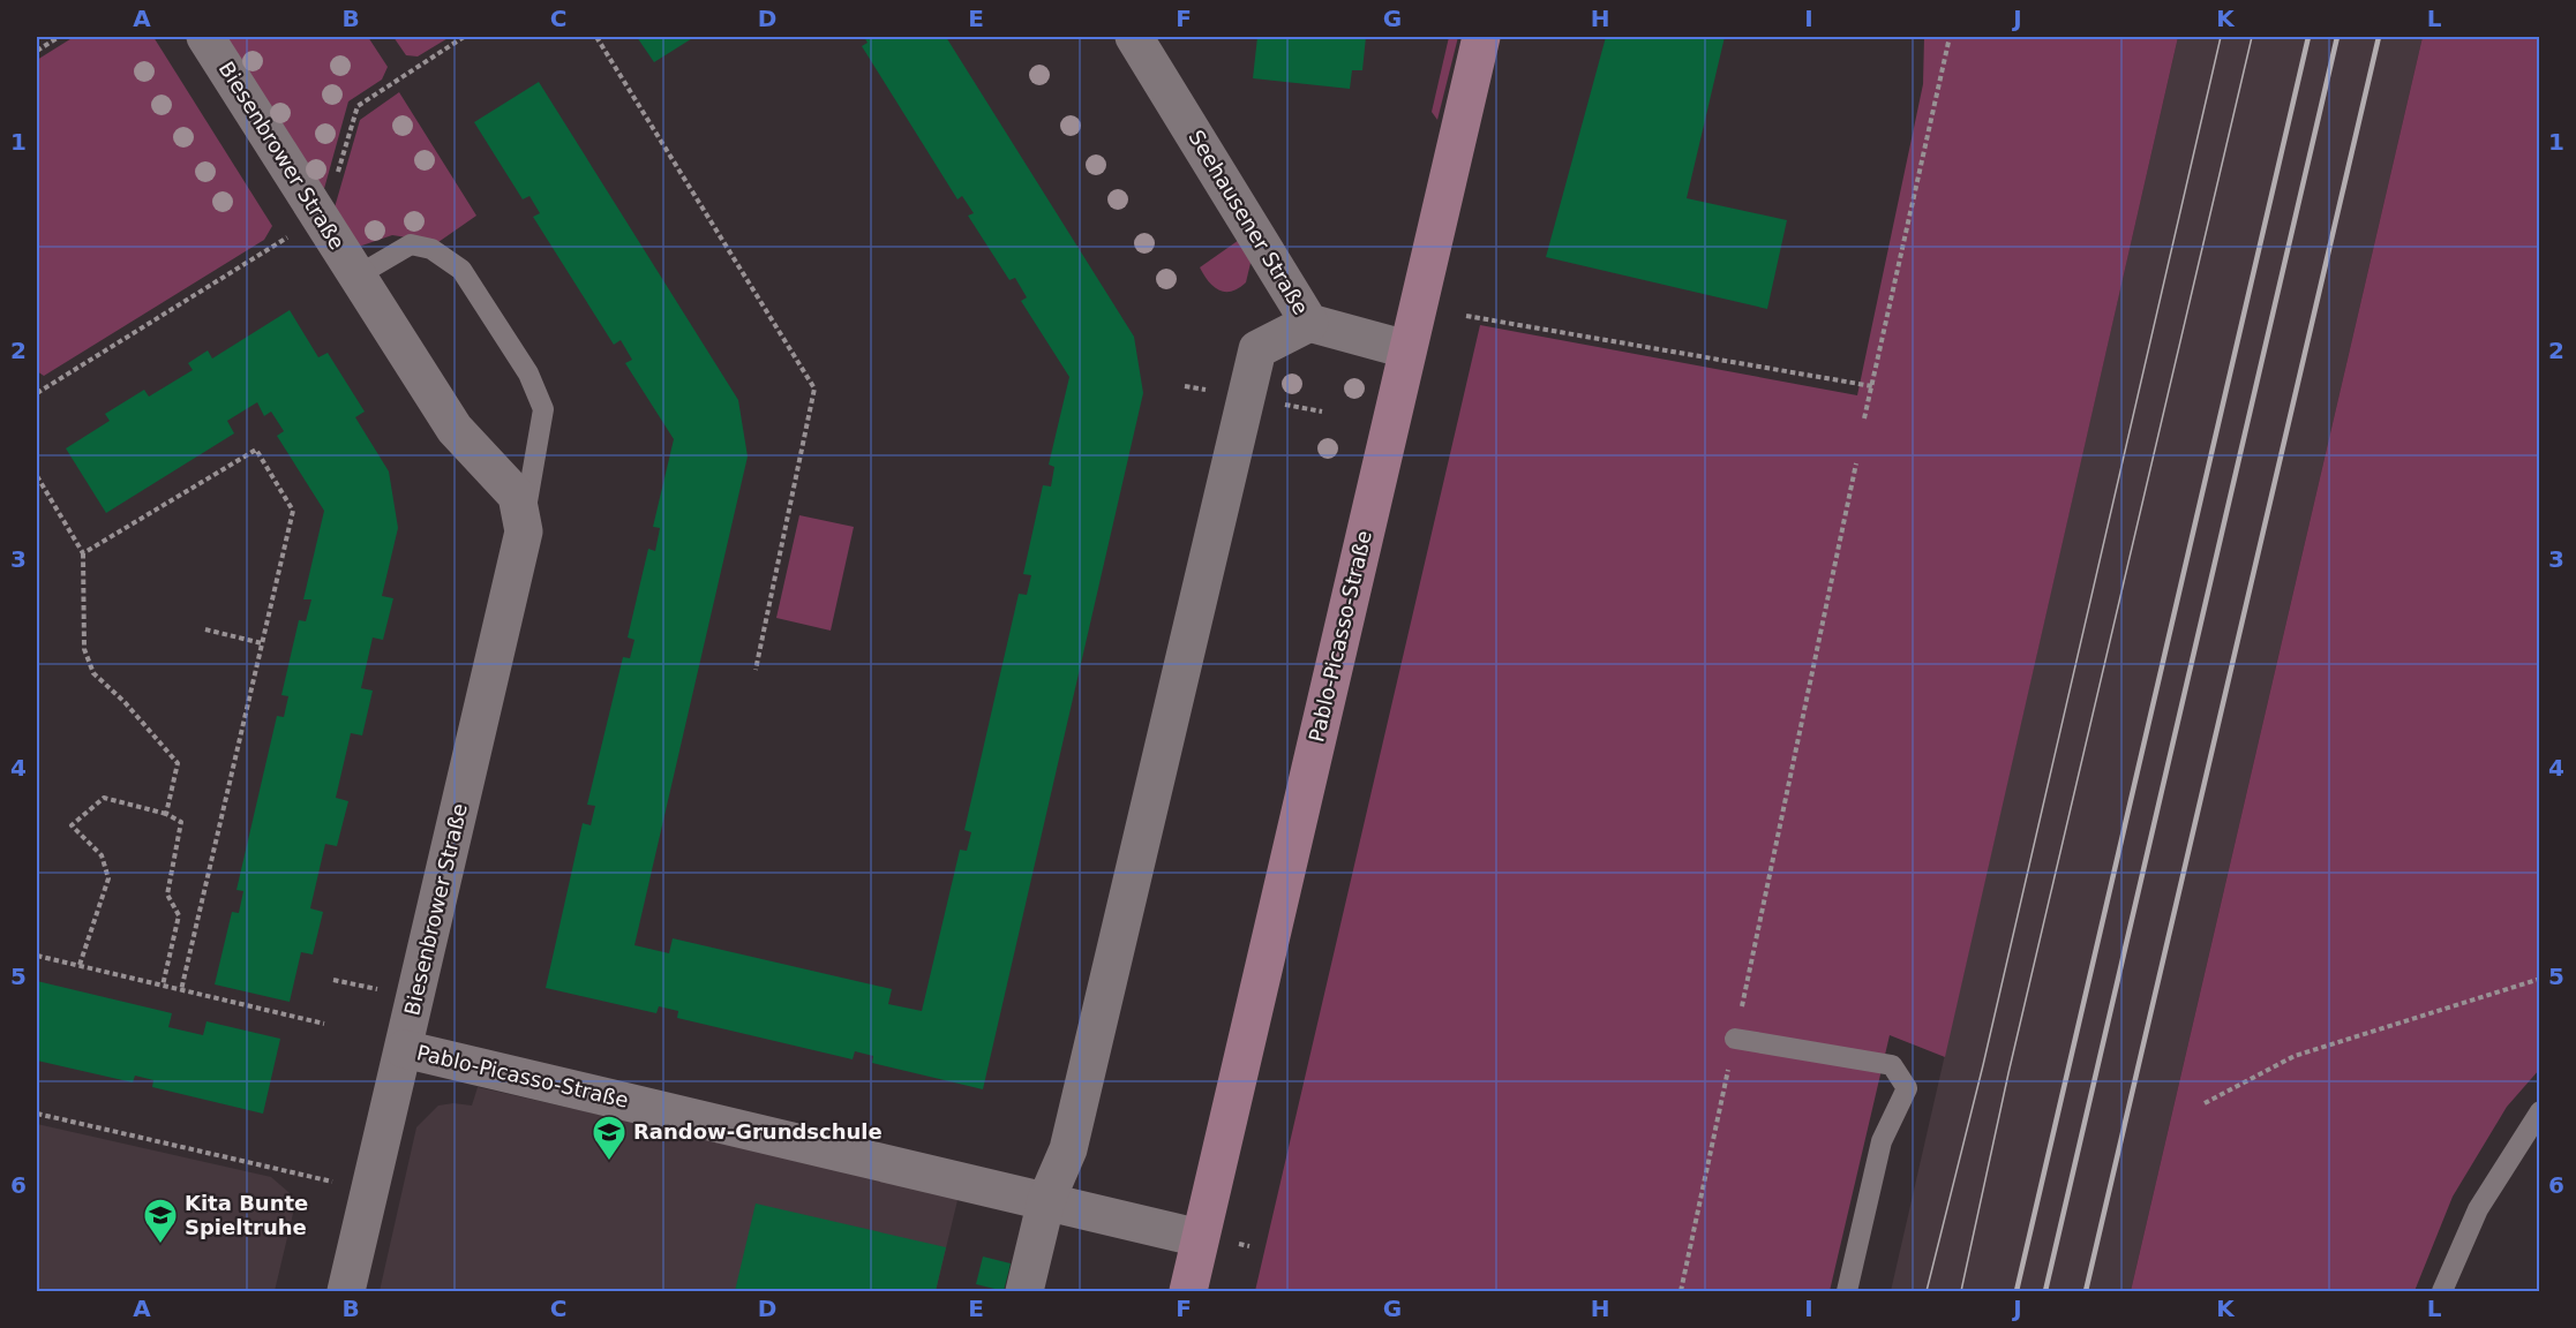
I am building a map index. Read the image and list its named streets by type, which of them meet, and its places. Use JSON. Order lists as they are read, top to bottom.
{
  "streets": {
    "main road": ["Pablo-Picasso-Straße"],
    "street": ["Biesenbrower Straße", "Seehausener Straße"]
  },
  "crossings": [
    ["Biesenbrower Straße", "Pablo-Picasso-Straße"],
    ["Seehausener Straße", "Pablo-Picasso-Straße"]
  ],
  "places": {
    "school or university": ["Randow-Grundschule", "Kita Bunte Spieltruhe"]
  },
  "grid": {
    "columns": [
      "A",
      "B",
      "C",
      "D",
      "E",
      "F",
      "G",
      "H",
      "I",
      "J",
      "K",
      "L"
    ],
    "rows": [
      "1",
      "2",
      "3",
      "4",
      "5",
      "6"
    ]
  }
}
